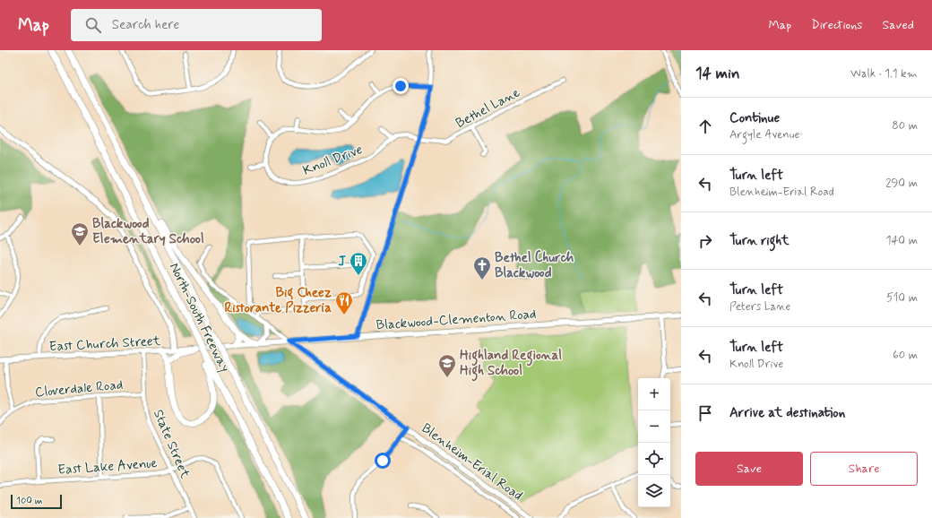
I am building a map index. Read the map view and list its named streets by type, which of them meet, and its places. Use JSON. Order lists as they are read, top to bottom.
{
  "streets": {
    "highway": ["North-South Freeway"],
    "main road": ["Blackwood-Clementon Road", "East Church Street", "Blenheim-Erial Road"],
    "street": [
      "Bethel Lane",
      "Knoll Drive",
      "Cloverdale Road",
      "State Street",
      "East Lake Avenue"
    ]
  },
  "crossings": [
    ["Blackwood-Clementon Road", "East Church Street"],
    ["Blackwood-Clementon Road", "Blenheim-Erial Road"],
    ["East Church Street", "State Street"],
    ["Cloverdale Road", "State Street"],
    ["State Street", "East Lake Avenue"]
  ],
  "places": {
    "school or university": ["Blackwood Elementary School", "Highland Regional High School"],
    "building": ["J"],
    "church": ["Bethel Church Blackwood"],
    "restaurant": ["Big Cheez Ristorante Pizzeria"]
  },
  "scale_bar": "100 m",
  "page": {
    "header": "Map",
    "search": "Search here",
    "nav": ["Map", "Directions", "Saved"],
    "heading": ["14 min", "Walk · 1.1 km"],
    "list": [
      ["Continue", "Argyle Avenue", "80 m"],
      ["Turn left", "Blenheim-Erial Road", "290 m"],
      ["Turn right", "140 m"],
      ["Turn left", "Peters Lane", "510 m"],
      ["Turn left", "Knoll Drive", "60 m"],
      "Arrive at destination"
    ],
    "map_buttons": ["+", "−"],
    "buttons": ["Save", "Share"],
    "scale": "100 m"
  }
}
